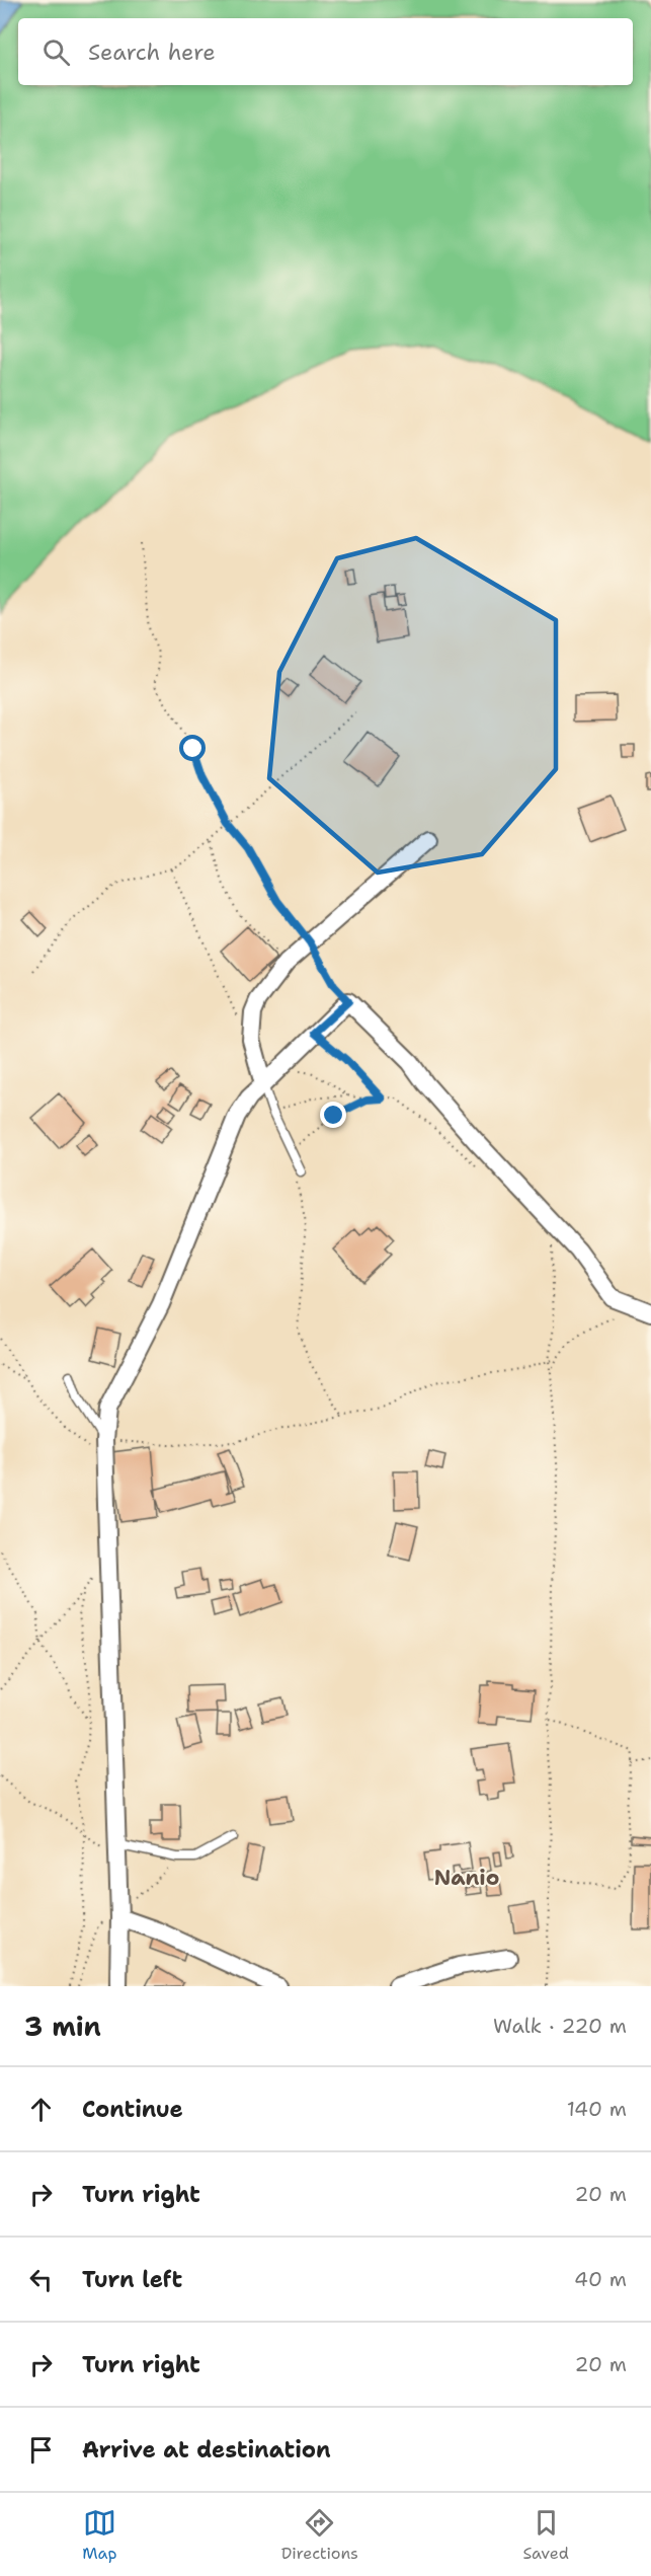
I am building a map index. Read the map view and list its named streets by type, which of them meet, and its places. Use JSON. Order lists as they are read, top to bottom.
{
  "districts": ["Nanio"],
  "page": {
    "search": "Search here",
    "heading": ["3 min", "Walk · 220 m"],
    "list": [
      ["Continue", "140 m"],
      ["Turn right", "20 m"],
      ["Turn left", "40 m"],
      ["Turn right", "20 m"],
      "Arrive at destination"
    ],
    "nav": ["Map", "Directions", "Saved"]
  }
}
